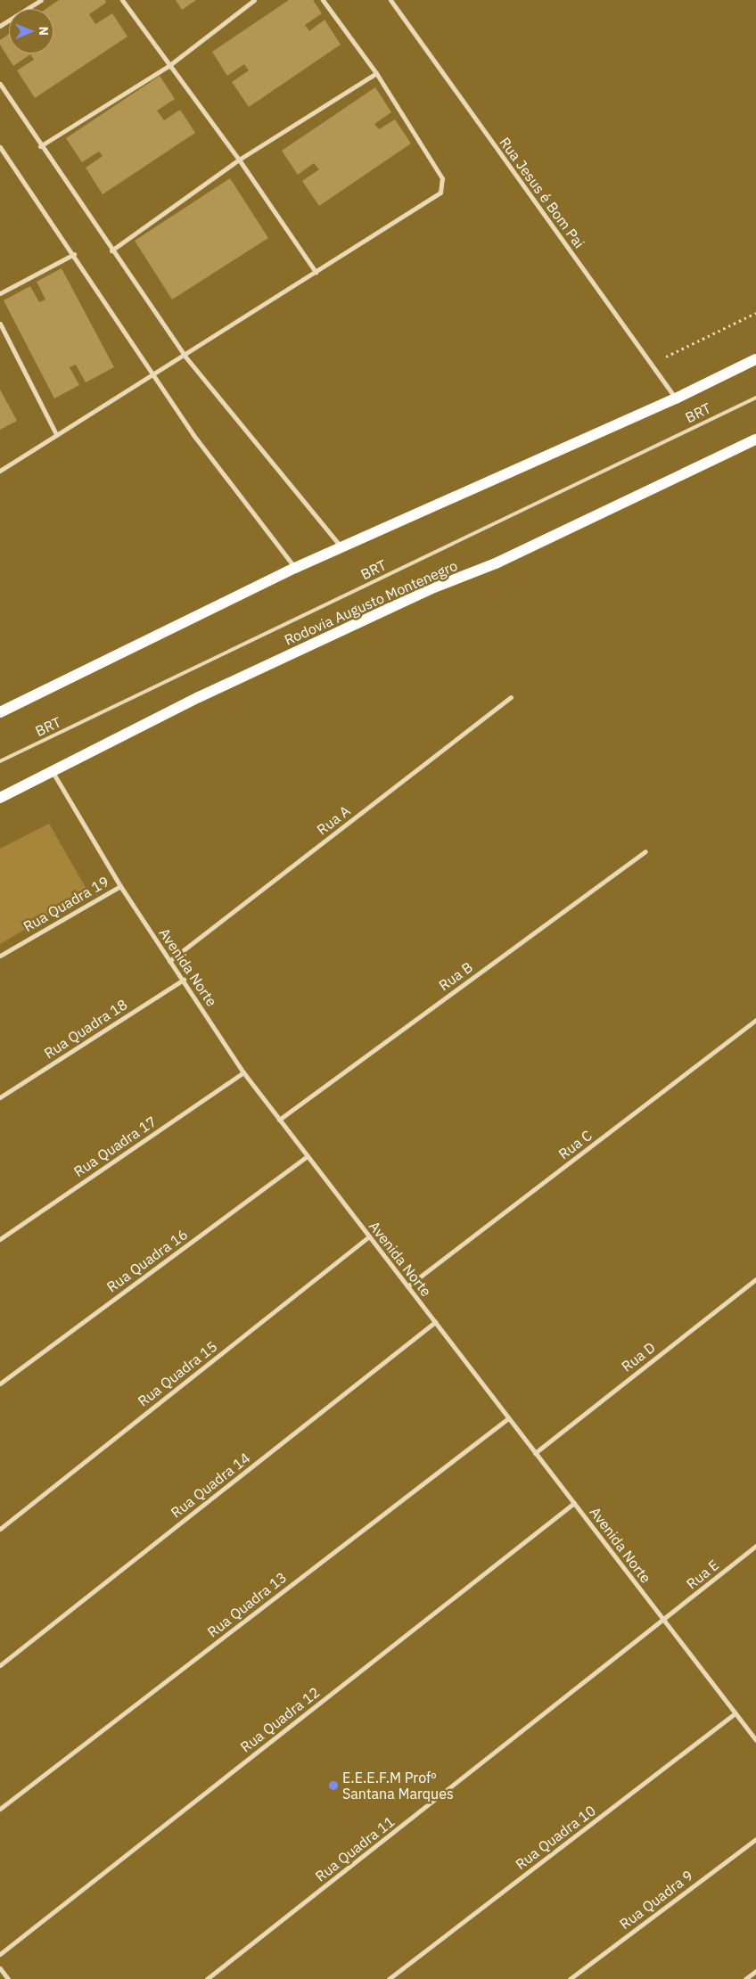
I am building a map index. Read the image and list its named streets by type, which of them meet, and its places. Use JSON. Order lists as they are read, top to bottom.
{
  "streets": {
    "main road": ["Rodovia Augusto Montenegro"],
    "street": [
      "Rua Jesus é Bom Pai",
      "Rua A",
      "Rua Quadra 19",
      "Avenida Norte",
      "Rua B",
      "Rua Quadra 18",
      "Rua C",
      "Rua Quadra 17",
      "Rua Quadra 16",
      "Rua D",
      "Rua Quadra 15",
      "Rua Quadra 14",
      "Rua E",
      "Rua Quadra 13",
      "Rua Quadra 12",
      "Rua Quadra 10",
      "Rua Quadra 11",
      "Rua Quadra 9"
    ],
    "lane": ["BRT"]
  },
  "crossings": [
    ["Rodovia Augusto Montenegro", "Avenida Norte"],
    ["Rua A", "Avenida Norte"],
    ["Rua Quadra 19", "Avenida Norte"],
    ["Avenida Norte", "Rua B"],
    ["Avenida Norte", "Rua Quadra 18"],
    ["Avenida Norte", "Rua C"],
    ["Avenida Norte", "Rua Quadra 17"],
    ["Avenida Norte", "Rua Quadra 16"],
    ["Avenida Norte", "Rua D"],
    ["Avenida Norte", "Rua Quadra 15"],
    ["Avenida Norte", "Rua Quadra 14"],
    ["Avenida Norte", "Rua E"],
    ["Avenida Norte", "Rua Quadra 13"],
    ["Avenida Norte", "Rua Quadra 12"],
    ["Avenida Norte", "Rua Quadra 10"],
    ["Avenida Norte", "Rua Quadra 11"],
    ["Rua E", "Rua Quadra 11"]
  ],
  "places": ["E.E.E.F.M Profº Santana Marques"],
  "north": "right"
}
